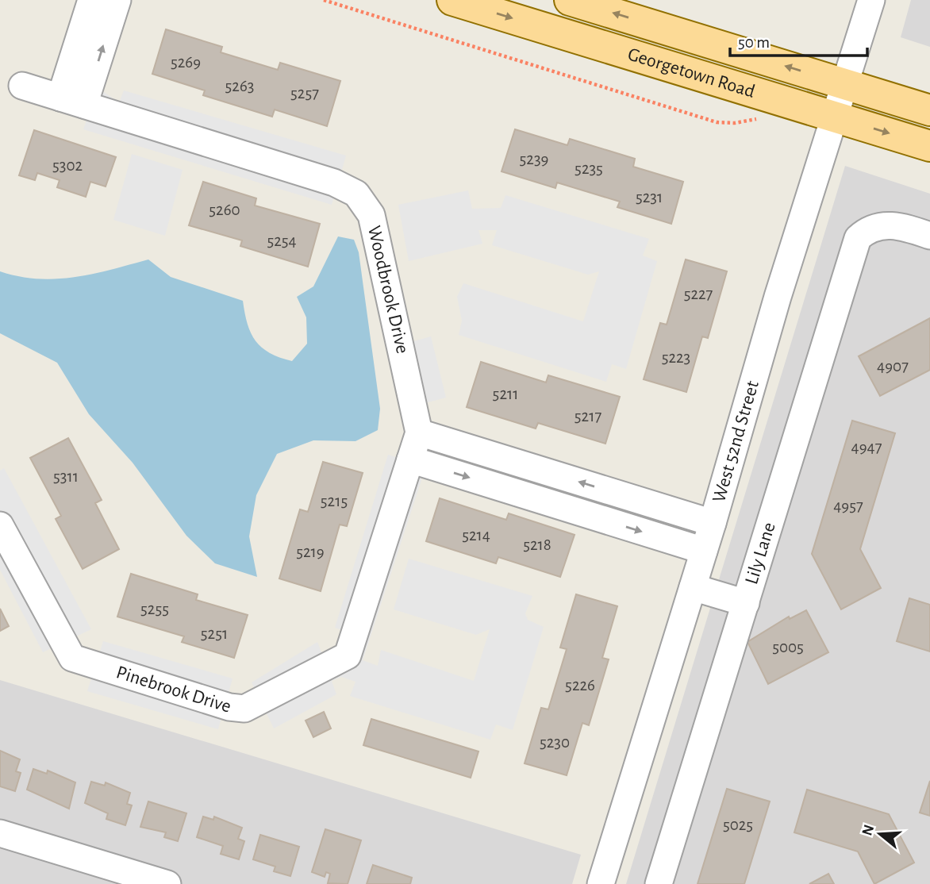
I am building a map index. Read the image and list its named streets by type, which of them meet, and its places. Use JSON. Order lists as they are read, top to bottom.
{
  "streets": {
    "main road": ["Georgetown Road"],
    "street": [
      "Woodbrook Drive",
      "West 52nd Street",
      "Lily Lane",
      "Pinebrook Drive"
    ]
  },
  "crossings": [
    ["Georgetown Road", "West 52nd Street"],
    ["Woodbrook Drive", "Pinebrook Drive"]
  ],
  "house_numbers": [
    "5269",
    "5263",
    "5257",
    "5239",
    "5302",
    "5235",
    "5231",
    "5260",
    "5254",
    "5227",
    "5223",
    "4907",
    "5211",
    "5217",
    "4947",
    "5311",
    "5215",
    "4957",
    "5214",
    "5218",
    "5219",
    "5255",
    "5251",
    "5005",
    "5226",
    "5230",
    "5025"
  ],
  "scale_bar": "50 m",
  "north": "left"
}
